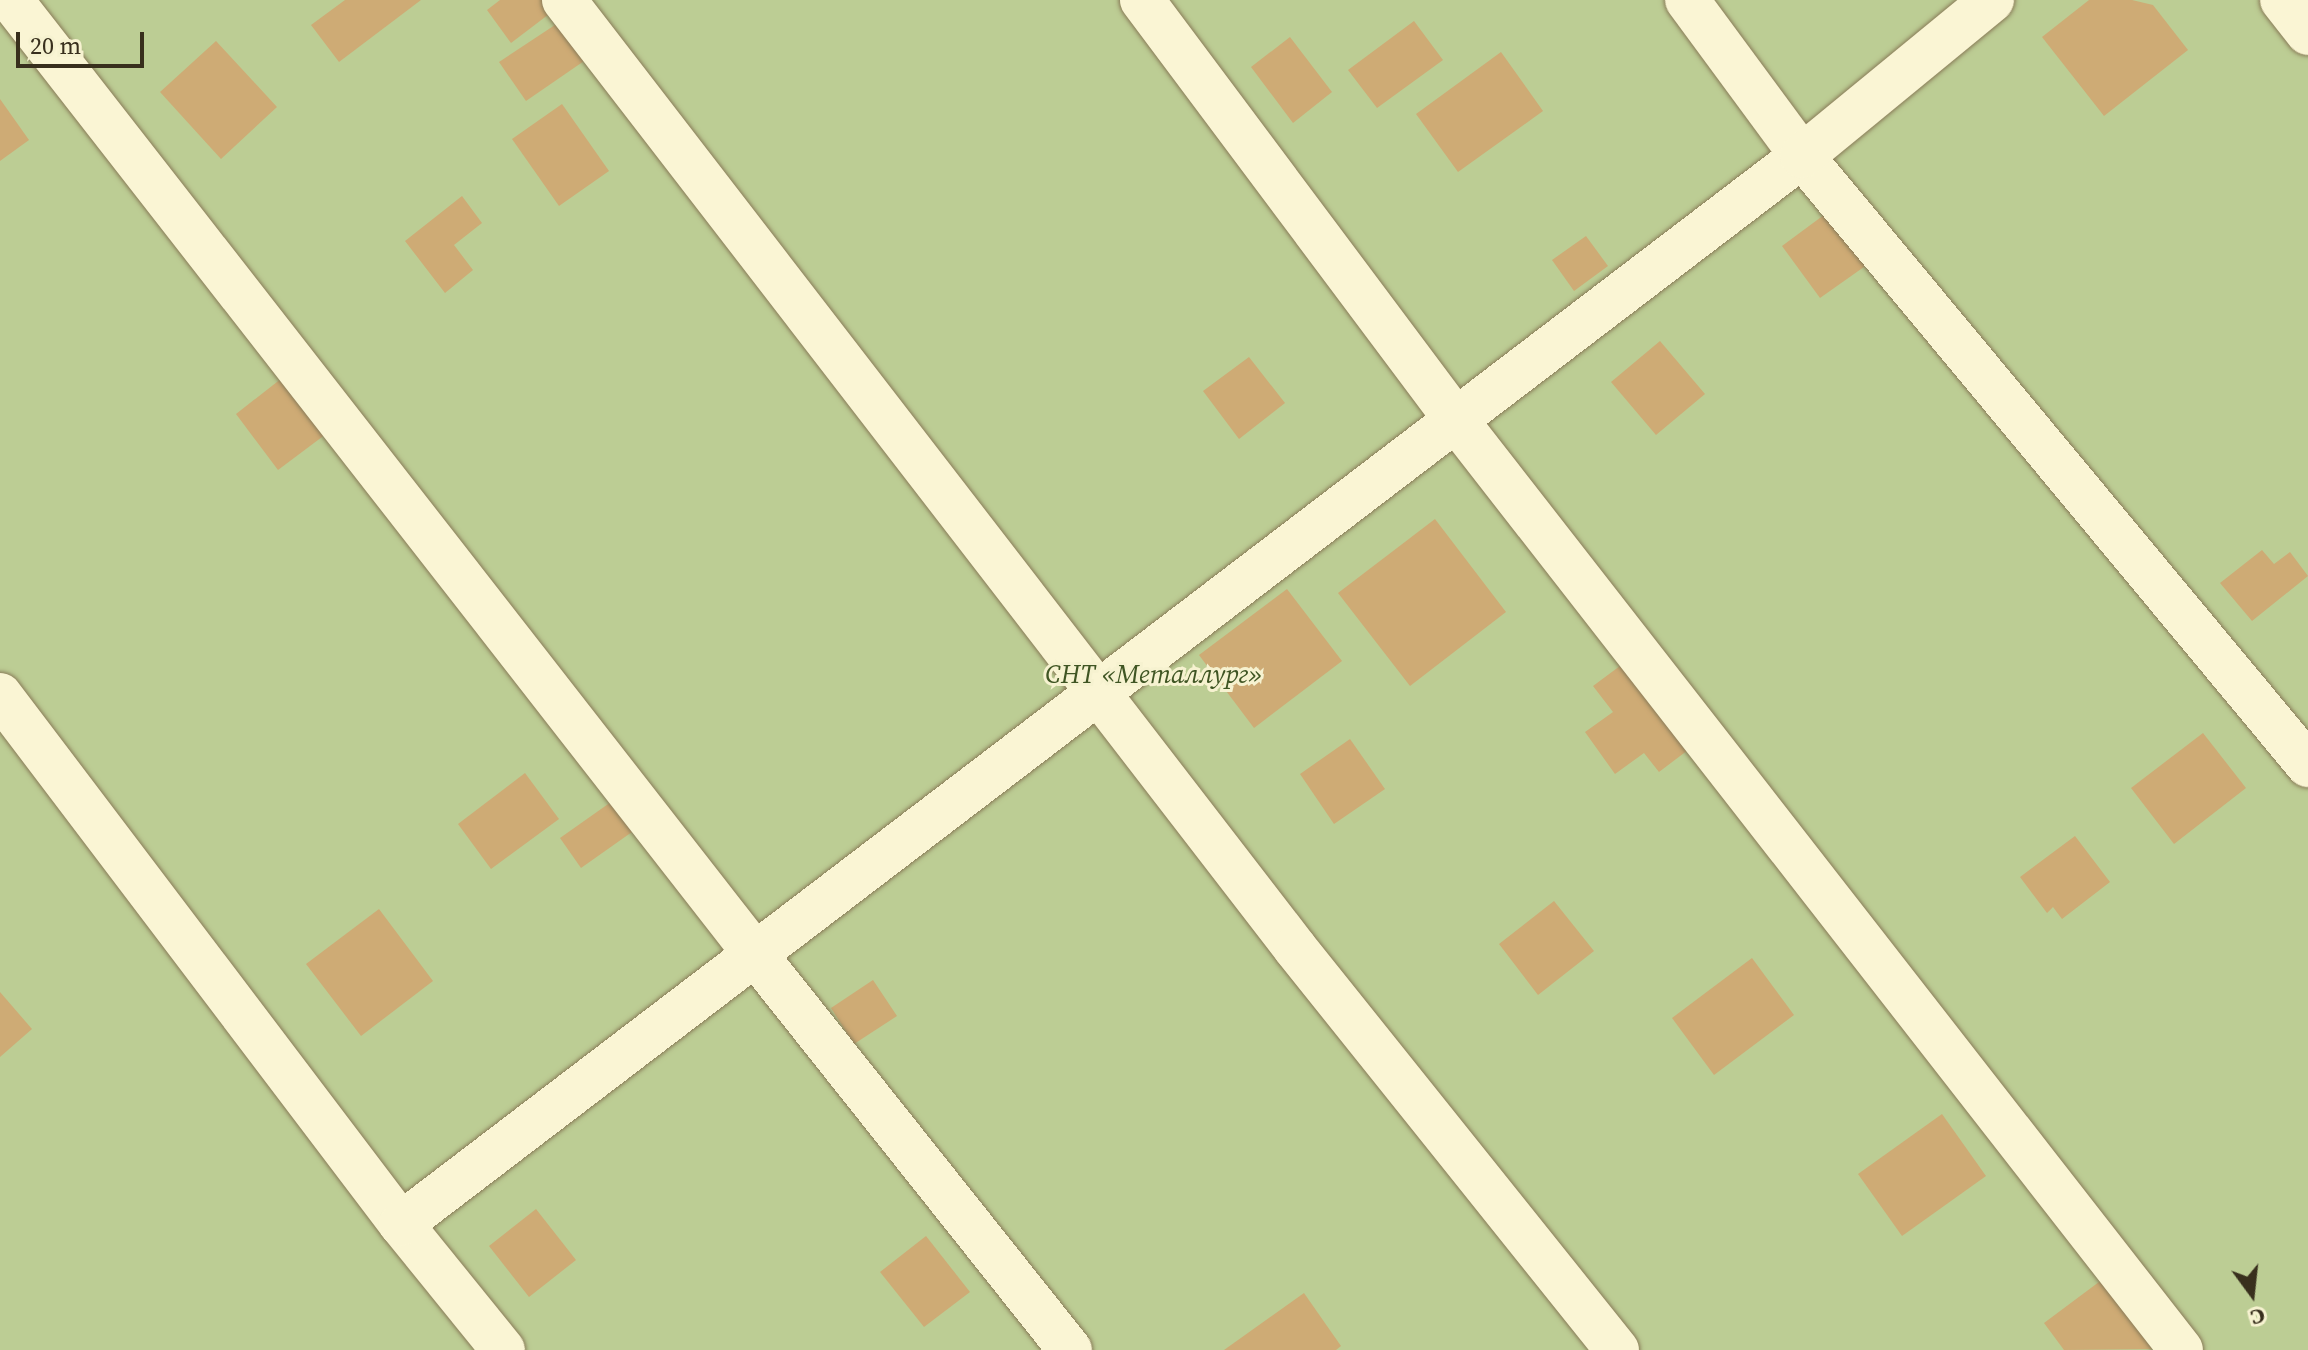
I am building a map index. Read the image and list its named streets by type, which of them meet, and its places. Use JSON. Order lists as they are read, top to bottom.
{
  "parks": ["СНТ «Металлург»"],
  "scale_bar": "20 m",
  "north": "bottom"
}
